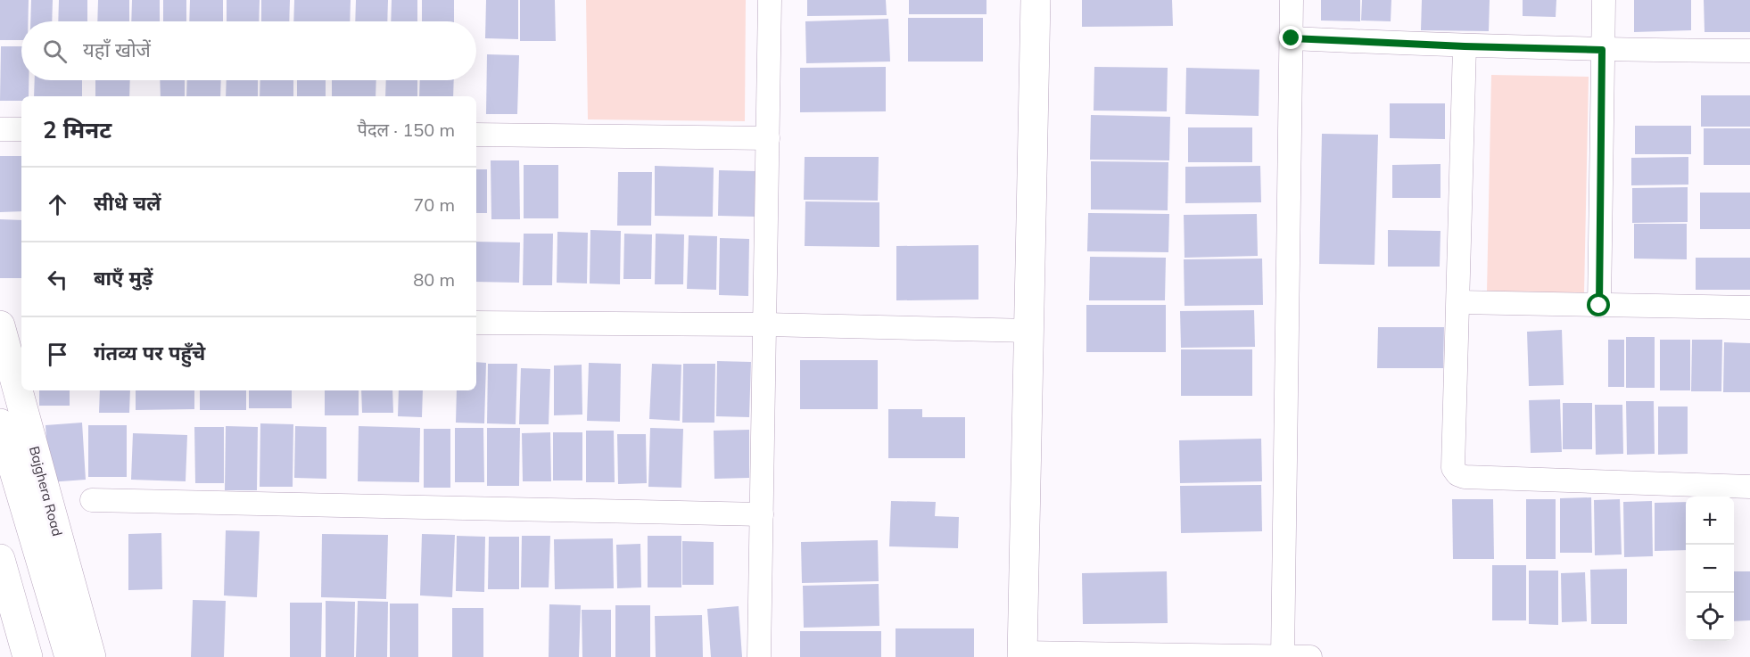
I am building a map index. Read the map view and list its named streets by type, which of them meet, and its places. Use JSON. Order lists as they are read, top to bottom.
{
  "streets": {
    "street": ["Bajghera Road"]
  },
  "page": {
    "search": "यहाँ खोजें",
    "heading": ["2 मिनट", "पैदल · 150 m"],
    "list": [
      ["सीधे चलें", "70 m"],
      ["बाएँ मुड़ें", "80 m"],
      "गंतव्य पर पहुँचे"
    ],
    "map_buttons": ["+", "−"]
  }
}
